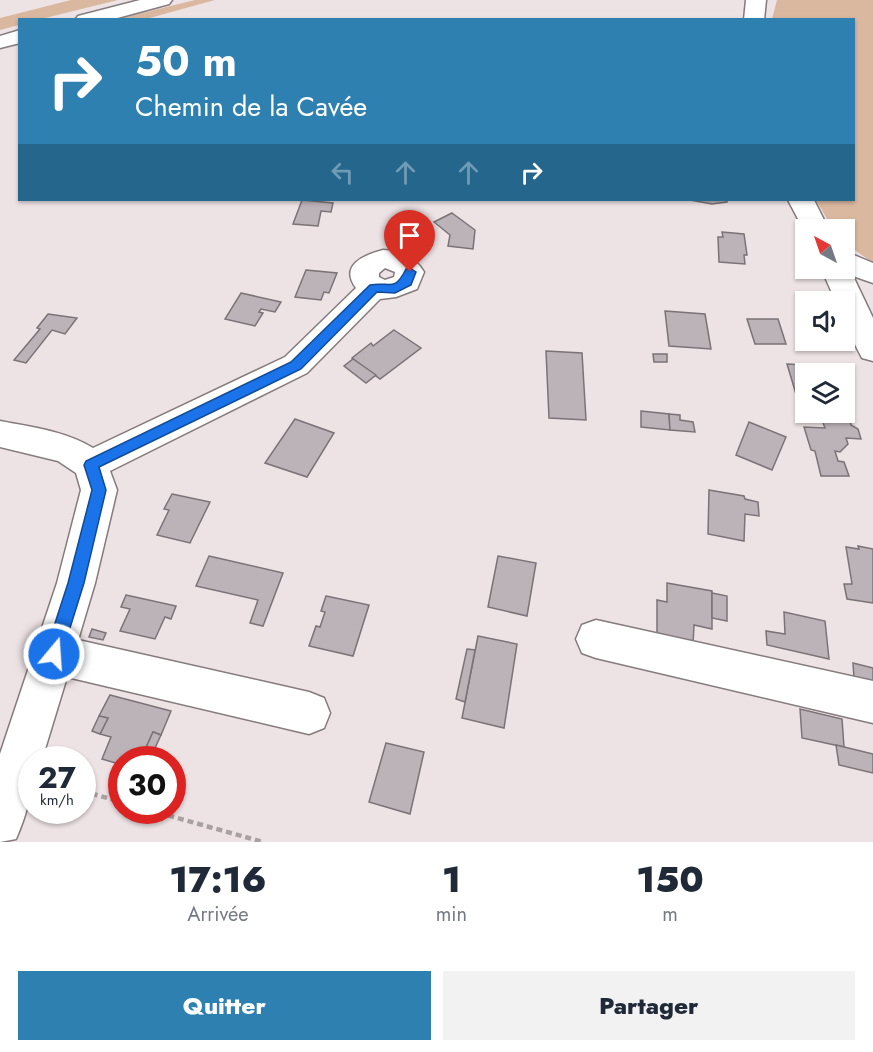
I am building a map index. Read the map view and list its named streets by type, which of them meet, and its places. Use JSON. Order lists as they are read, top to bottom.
{
  "north": "top left",
  "page": {
    "turn": ["50 m", "Chemin de la Cavée"],
    "speed": "27 km/h",
    "limit": "30",
    "eta": [
      "17:16",
      "Arrivée",
      "1",
      "min",
      "150",
      "m"
    ],
    "buttons": ["Quitter", "Partager"]
  }
}
